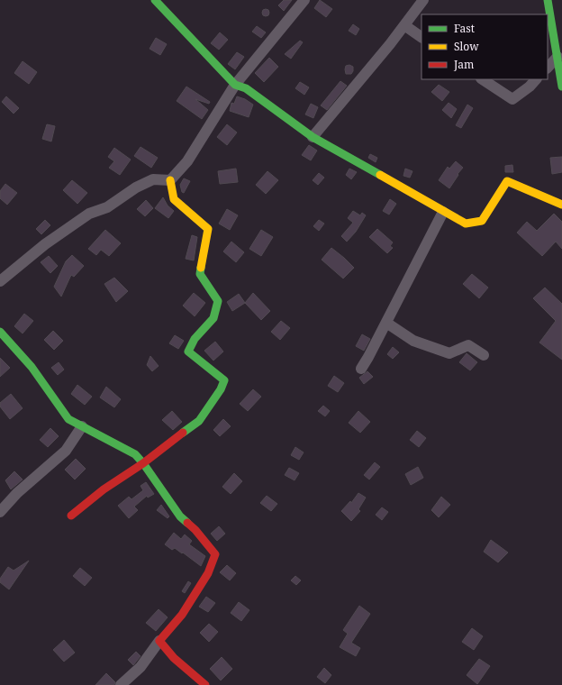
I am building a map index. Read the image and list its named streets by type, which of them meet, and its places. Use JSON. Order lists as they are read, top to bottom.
{
  "legend": ["Fast", "Slow", "Jam"]
}
